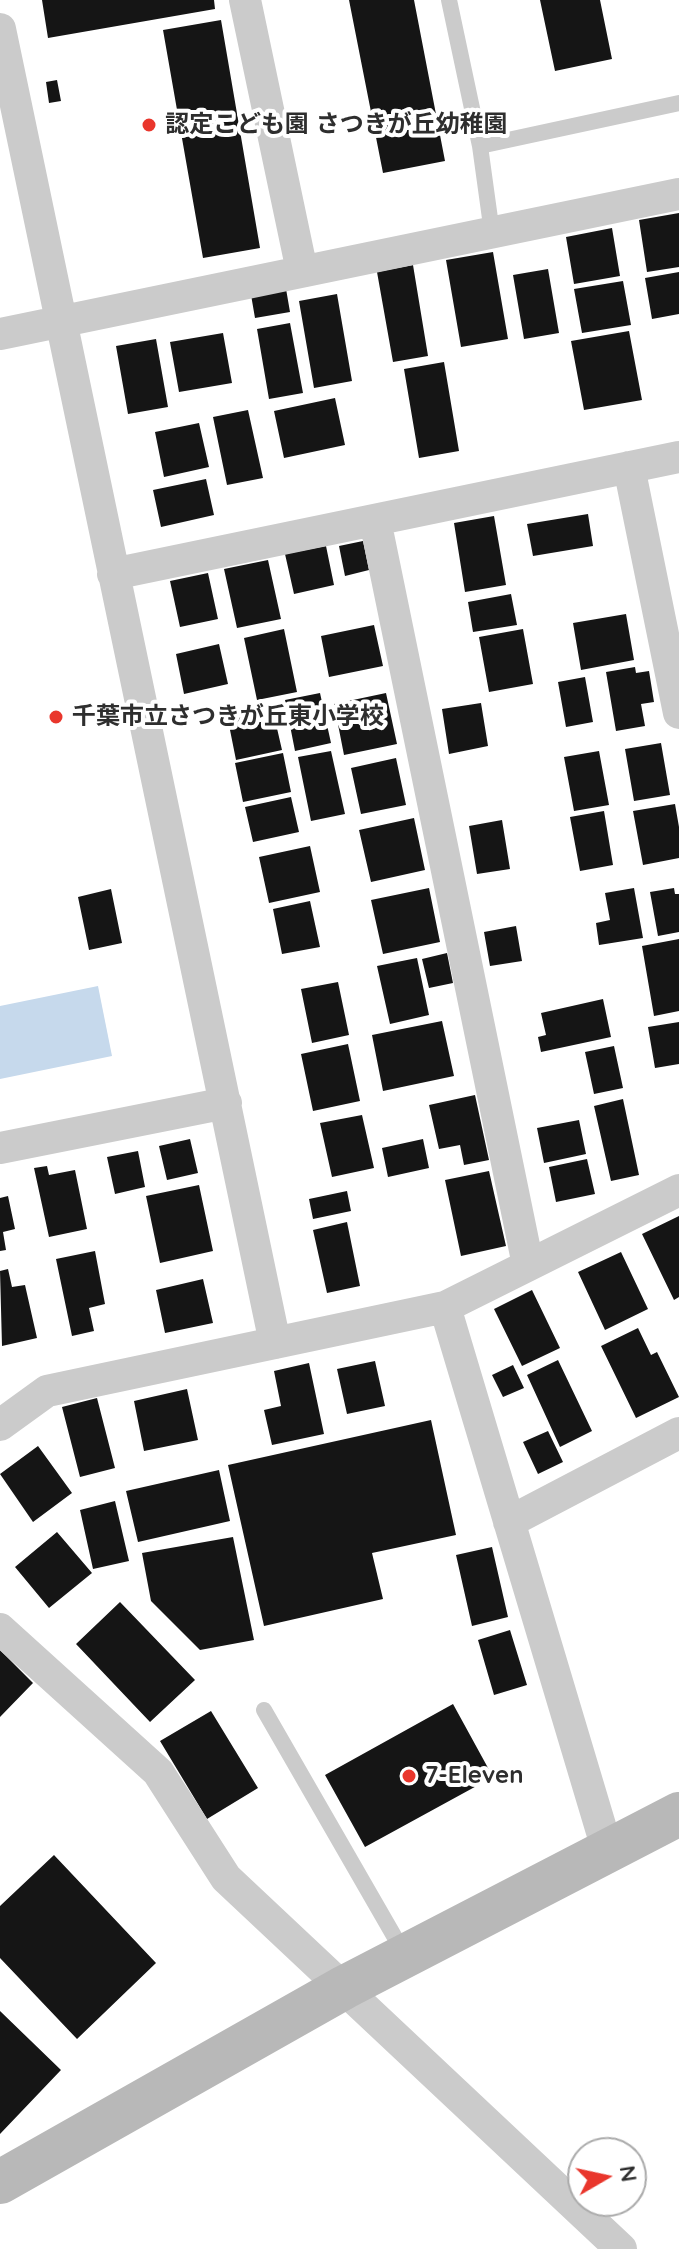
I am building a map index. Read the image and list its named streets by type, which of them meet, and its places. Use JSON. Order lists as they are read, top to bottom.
{
  "places": ["認定こども園 さつきが丘幼稚園", "千葉市立さつきが丘東小学校", "7-Eleven"],
  "north": "right"
}
